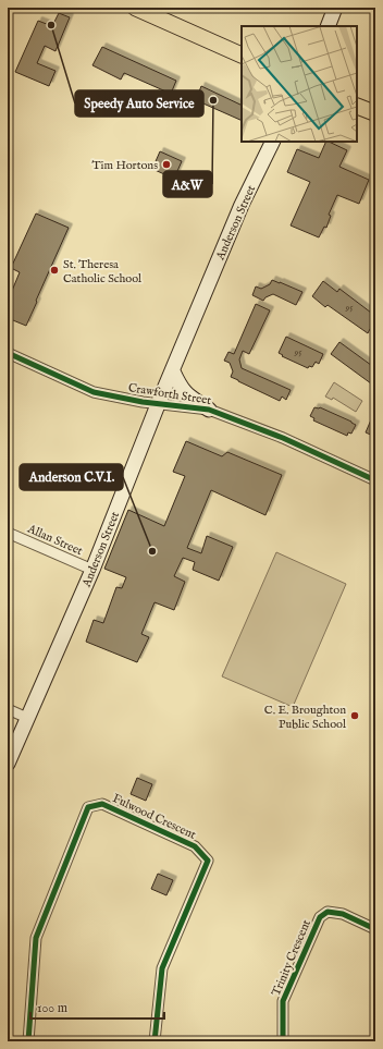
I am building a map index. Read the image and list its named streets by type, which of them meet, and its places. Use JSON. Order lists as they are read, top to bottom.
{
  "streets": {
    "main road": ["Anderson Street"],
    "street": [
      "Crawforth Street",
      "Allan Street",
      "Fulwood Crescent",
      "Trinity Crescent"
    ]
  },
  "crossings": [
    ["Anderson Street", "Crawforth Street"],
    ["Anderson Street", "Allan Street"]
  ],
  "places": [
    "Speedy Auto Service",
    "A&W",
    "Tim Hortons",
    "St. Theresa Catholic School",
    "Anderson C.V.I.",
    "C. E. Broughton Public School"
  ],
  "house_numbers": ["95", "95"],
  "scale_bar": "100 m"
}
